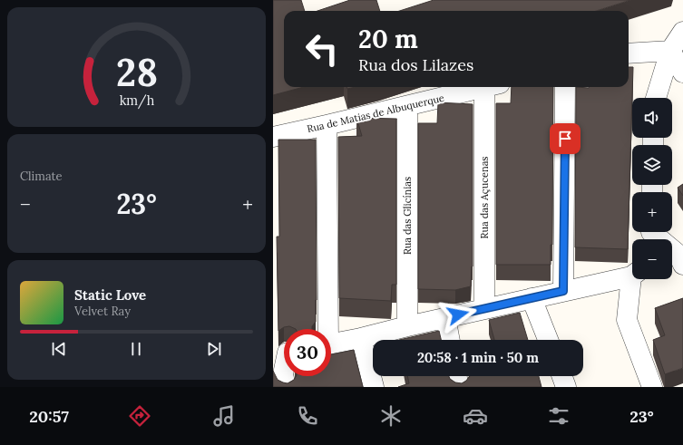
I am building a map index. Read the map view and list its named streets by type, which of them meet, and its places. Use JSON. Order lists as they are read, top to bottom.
{
  "streets": {
    "street": ["Rua de Matias de Albuquerque", "Rua das Açucenas", "Rua das Glicínias"]
  },
  "crossings": [
    ["Rua de Matias de Albuquerque", "Rua das Glicínias"]
  ],
  "page": {
    "turn": ["20 m", "Rua dos Lilazes"],
    "map_buttons": ["+", "−"],
    "tile": "Climate",
    "heat": ["−", "23°", "+"],
    "song": ["Static Love", "Velvet Ray"],
    "limit": "30",
    "trip": "20:58 · 1 min · 50 m",
    "tabs": ["20:57", "23°"],
    "gauge": ["28", "km/h"]
  }
}
